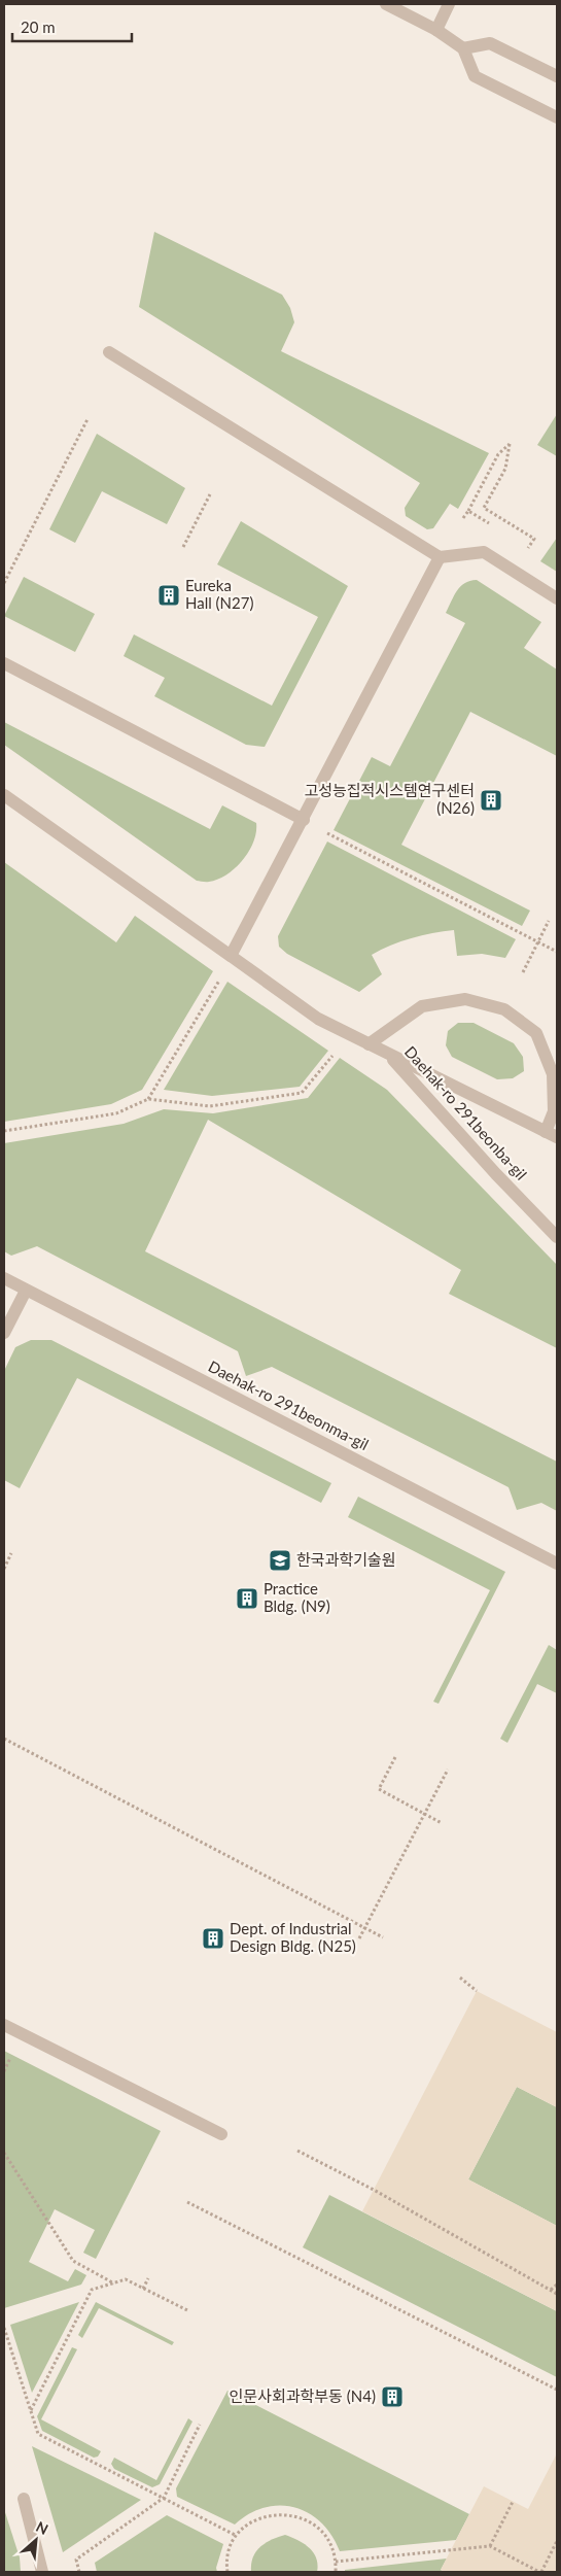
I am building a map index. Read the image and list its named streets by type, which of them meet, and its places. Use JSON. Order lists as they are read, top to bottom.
{
  "streets": {
    "street": ["Daehak-ro 291beonba-gil", "Daehak-ro 291beonma-gil"]
  },
  "places": {
    "building": [
      "Eureka Hall (N27)",
      "고성능집적시스템연구센터 (N26)",
      "Practice Bldg. (N9)",
      "Dept. of Industrial Design Bldg. (N25)",
      "인문사회과학부동 (N4)"
    ],
    "school or university": ["한국과학기술원"]
  },
  "scale_bar": "20 m",
  "north": "top right"
}
